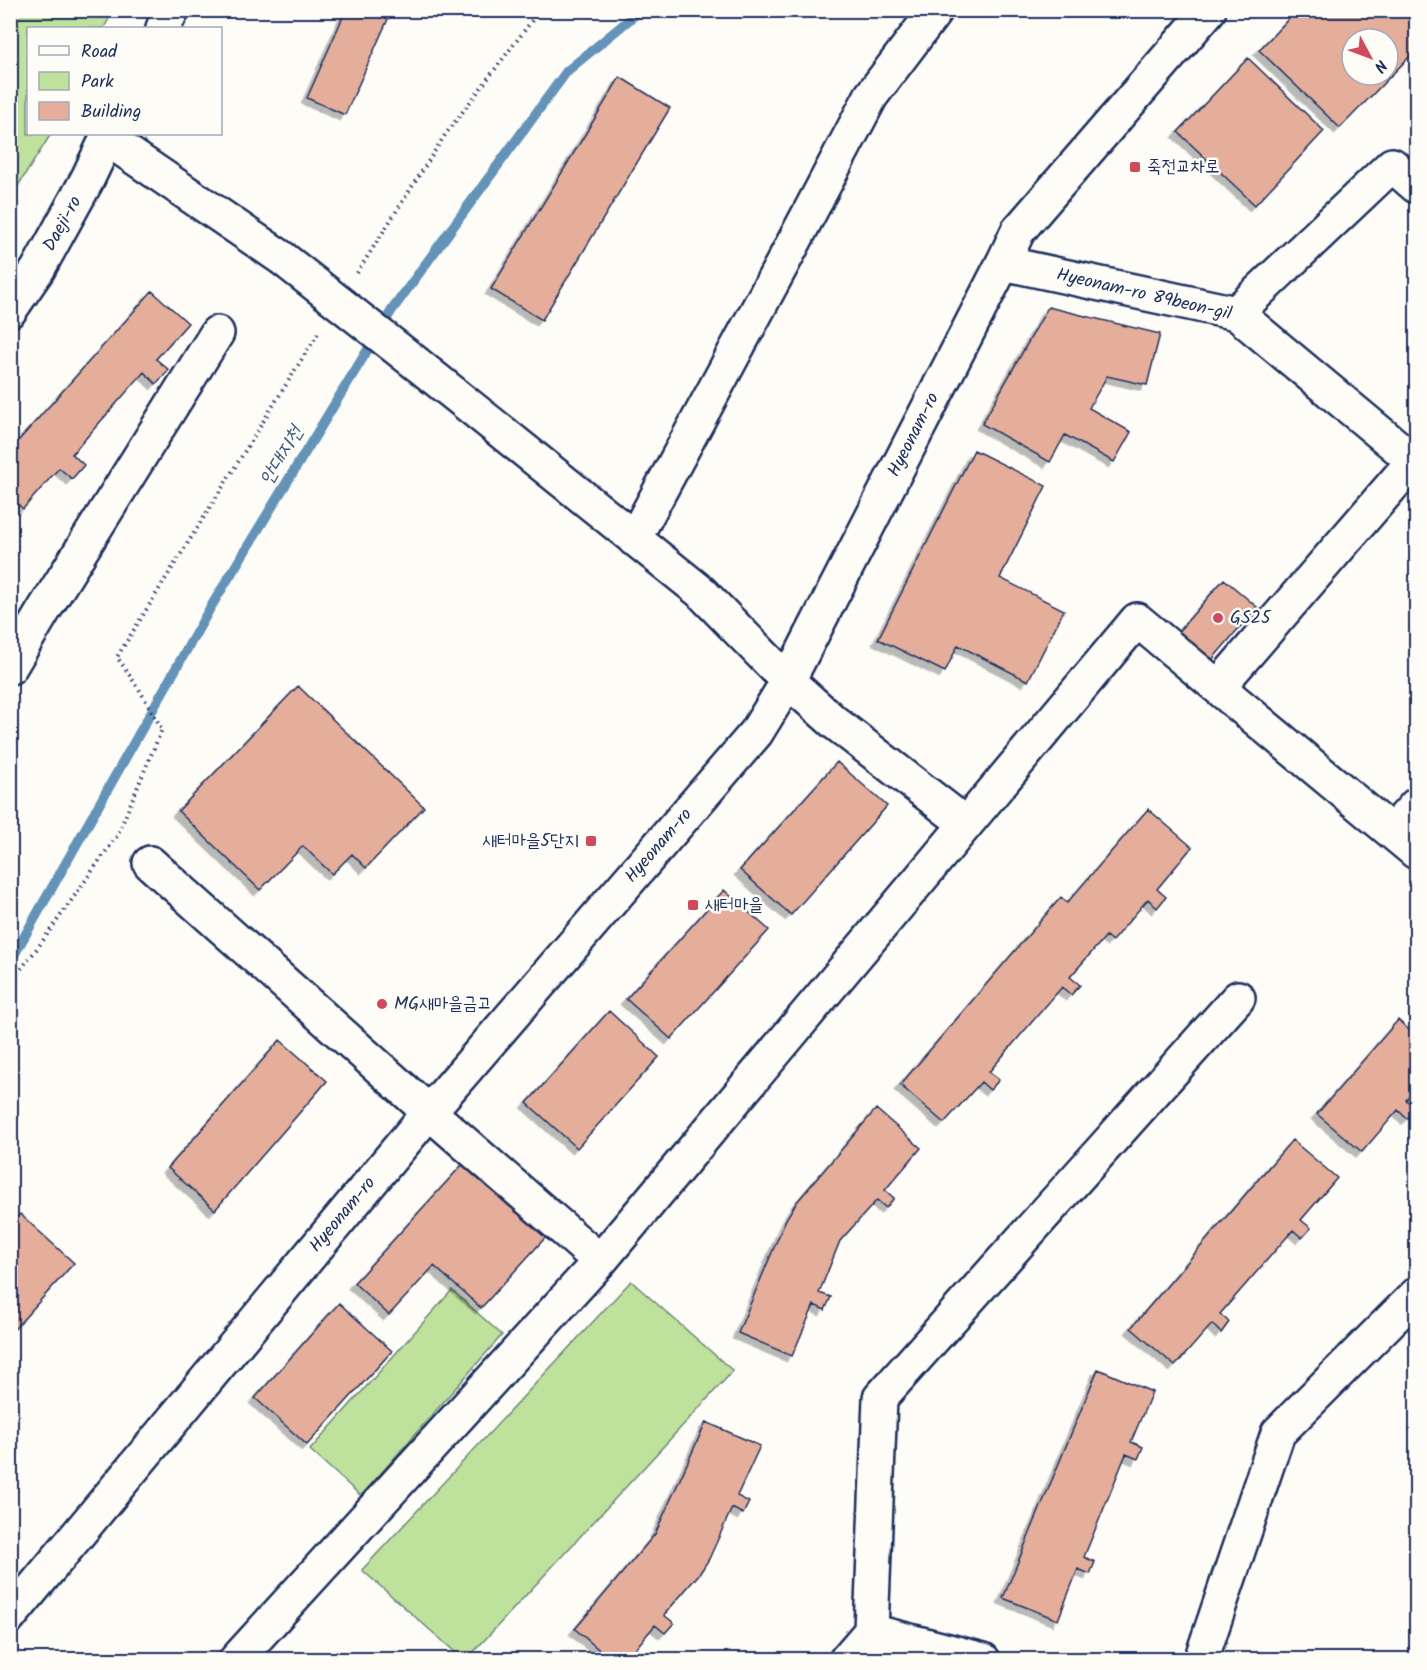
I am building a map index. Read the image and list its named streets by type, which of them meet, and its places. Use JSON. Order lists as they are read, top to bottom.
{
  "streets": {
    "street": ["Daeji-ro", "Hyeonam-ro 89beon-gil", "Hyeonam-ro"]
  },
  "crossings": [
    ["Hyeonam-ro 89beon-gil", "Hyeonam-ro"]
  ],
  "water": ["안대지천"],
  "places": {
    "transit": ["죽전교차로", "새터마을5단지", "새터마을"],
    "other": ["GS25", "MG새마을금고"]
  },
  "legend": ["Road", "Park", "Building"],
  "north": "bottom right"
}
